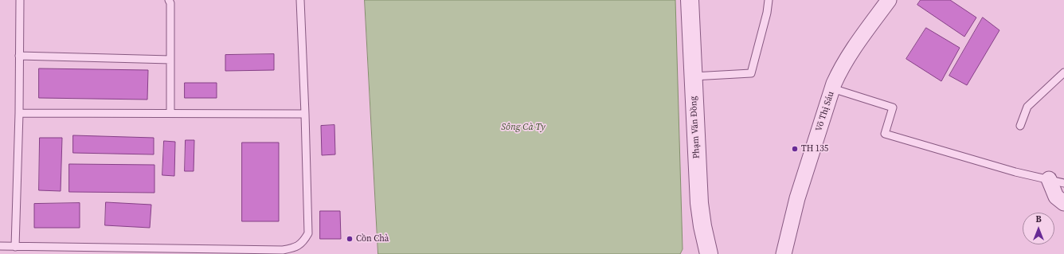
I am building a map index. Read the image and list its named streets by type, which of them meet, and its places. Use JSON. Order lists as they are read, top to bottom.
{
  "streets": {
    "street": ["Võ Thị Sáu", "Phạm Văn Đồng"]
  },
  "water": ["Sông Cà Ty"],
  "places": ["TH 135", "Cồn Chà"],
  "north": "top"
}
